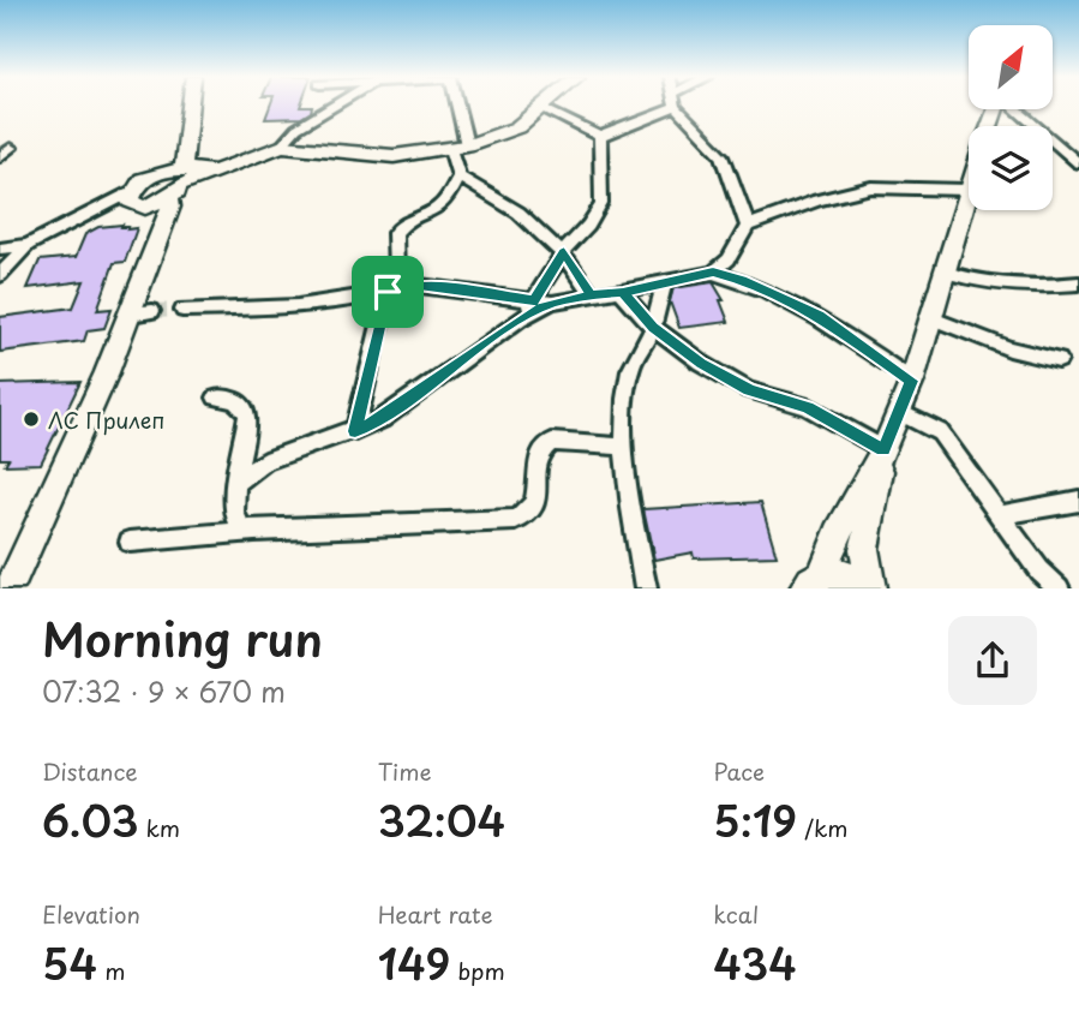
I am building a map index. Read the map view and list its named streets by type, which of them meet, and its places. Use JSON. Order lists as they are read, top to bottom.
{
  "places": ["ЛС Прилеп"],
  "north": "top right",
  "page": {
    "heading": ["Morning run", "07:32 · 9 × 670 m"],
    "stats": [
      ["Distance", "6.03 km"],
      ["Time", "32:04"],
      ["Pace", "5:19 /km"],
      ["Elevation", "54 m"],
      ["Heart rate", "149 bpm"],
      ["kcal", "434"]
    ]
  }
}
